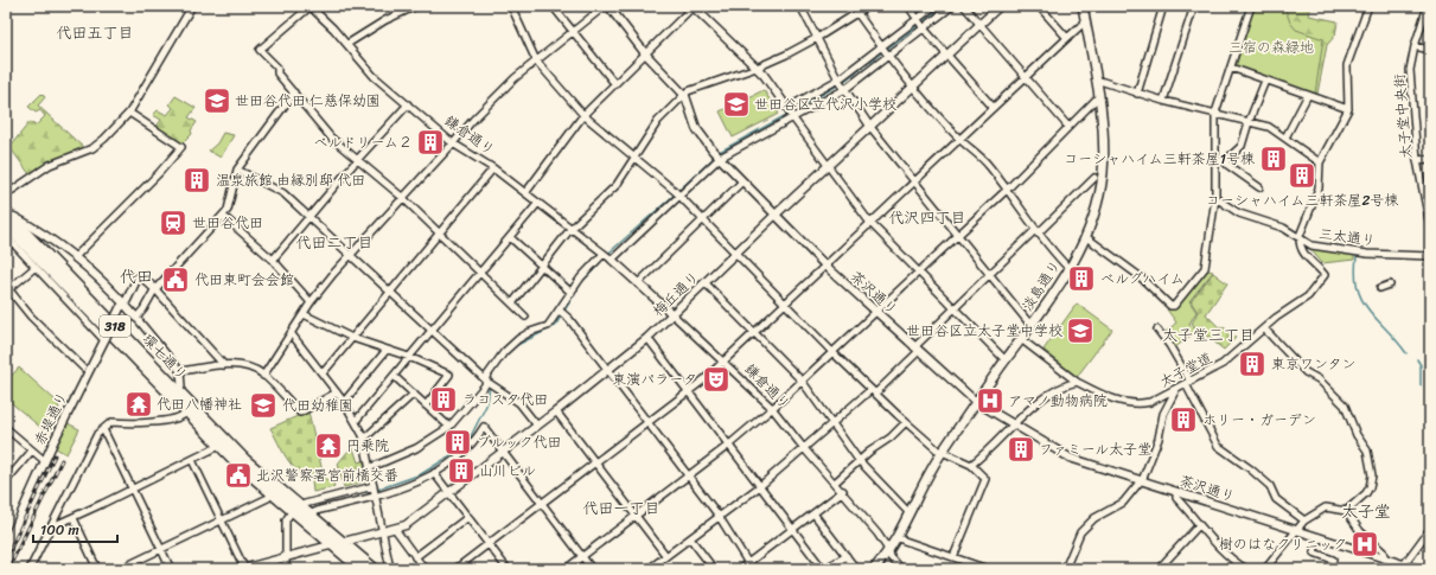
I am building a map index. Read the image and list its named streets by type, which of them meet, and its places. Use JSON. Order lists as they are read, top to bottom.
{
  "streets": {
    "main road": ["淡島通り", "318", "環七通り"],
    "street": [
      "太子堂中央街",
      "鎌倉通り",
      "三太通り",
      "茶沢通り",
      "梅丘通り",
      "太子堂道",
      "赤堤通り"
    ]
  },
  "crossings": [
    ["鎌倉通り", "淡島通り"],
    ["鎌倉通り", "梅丘通り"],
    ["三太通り", "太子堂道"],
    ["淡島通り", "茶沢通り"],
    ["淡島通り", "太子堂道"],
    ["茶沢通り", "梅丘通り"],
    ["梅丘通り", "環七通り"]
  ],
  "districts": [
    "代田五丁目",
    "代沢四丁目",
    "代田二丁目",
    "代田",
    "太子堂三丁目",
    "代田一丁目",
    "太子堂"
  ],
  "parks": ["三宿の森緑地"],
  "places": {
    "school or university": [
      "世田谷代田 仁慈保幼園",
      "世田谷区立代沢小学校",
      "世田谷区立太子堂中学校",
      "代田幼稚園"
    ],
    "building": [
      "ベルドリーム２",
      "コーシャハイム三軒茶屋1号棟",
      "コーシャハイム三軒茶屋2号棟",
      "温泉旅館 由縁別邸 代田",
      "ベルグハイム",
      "東京ワンタン",
      "ラコスタ代田",
      "ホリー・ガーデン",
      "ブルック代田",
      "ファミール太子堂",
      "山川ビル"
    ],
    "station": ["世田谷代田"],
    "public building": ["代田東町会会館", "北沢警察署宮前橋交番"],
    "theatre": ["東演パラータ"],
    "hospital": ["アマノ動物病院", "樹のはなクリニック"],
    "temple": ["代田八幡神社", "円乗院"]
  },
  "scale_bar": "100 m"
}
